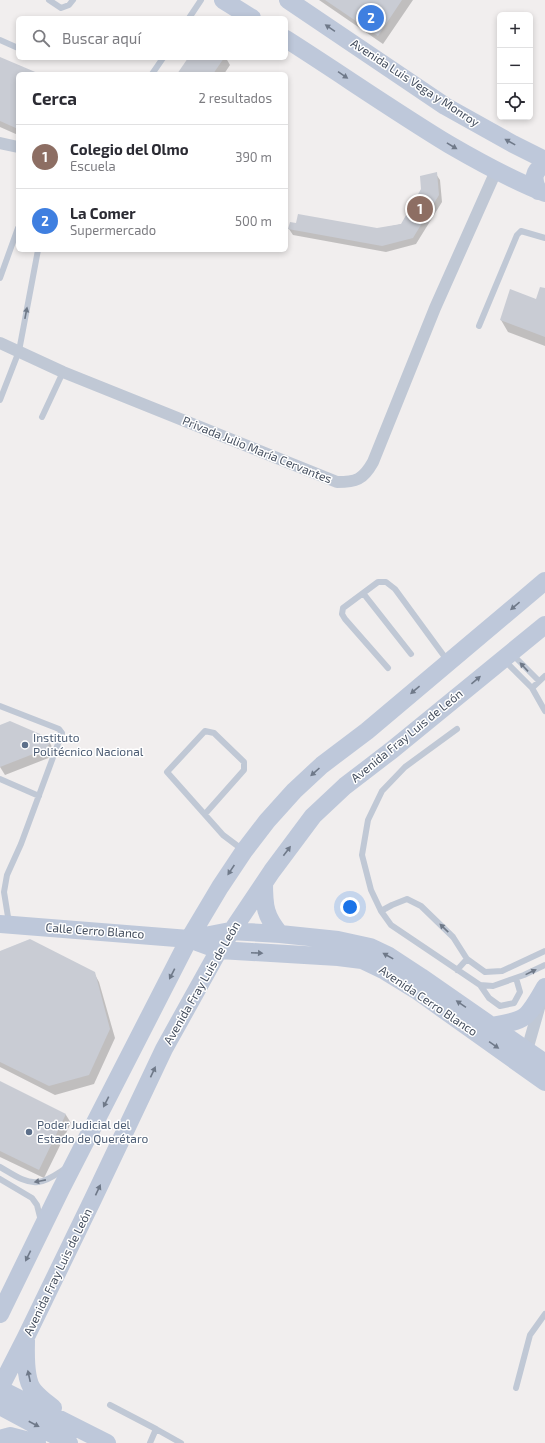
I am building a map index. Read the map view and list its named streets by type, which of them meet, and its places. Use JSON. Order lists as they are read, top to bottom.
{
  "streets": {
    "main road": [
      "Avenida Luis Vega y Monroy",
      "Avenida Fray Luis de León",
      "Calle Cerro Blanco",
      "Avenida Cerro Blanco"
    ],
    "street": ["Privada Julio María Cervantes"]
  },
  "crossings": [
    ["Avenida Fray Luis de León", "Avenida Cerro Blanco"],
    ["Calle Cerro Blanco", "Avenida Cerro Blanco"]
  ],
  "places": ["Instituto Politécnico Nacional", "Poder Judicial del Estado de Querétaro"],
  "page": {
    "pins": ["2", "1"],
    "map_buttons": ["+", "−"],
    "search": "Buscar aquí",
    "heading": ["Cerca", "2 resultados"],
    "list": [
      {
        "mark": "1",
        "name": "Colegio del Olmo",
        "note": "Escuela",
        "value": "390 m"
      },
      {
        "mark": "2",
        "name": "La Comer",
        "note": "Supermercado",
        "value": "500 m"
      }
    ]
  }
}
